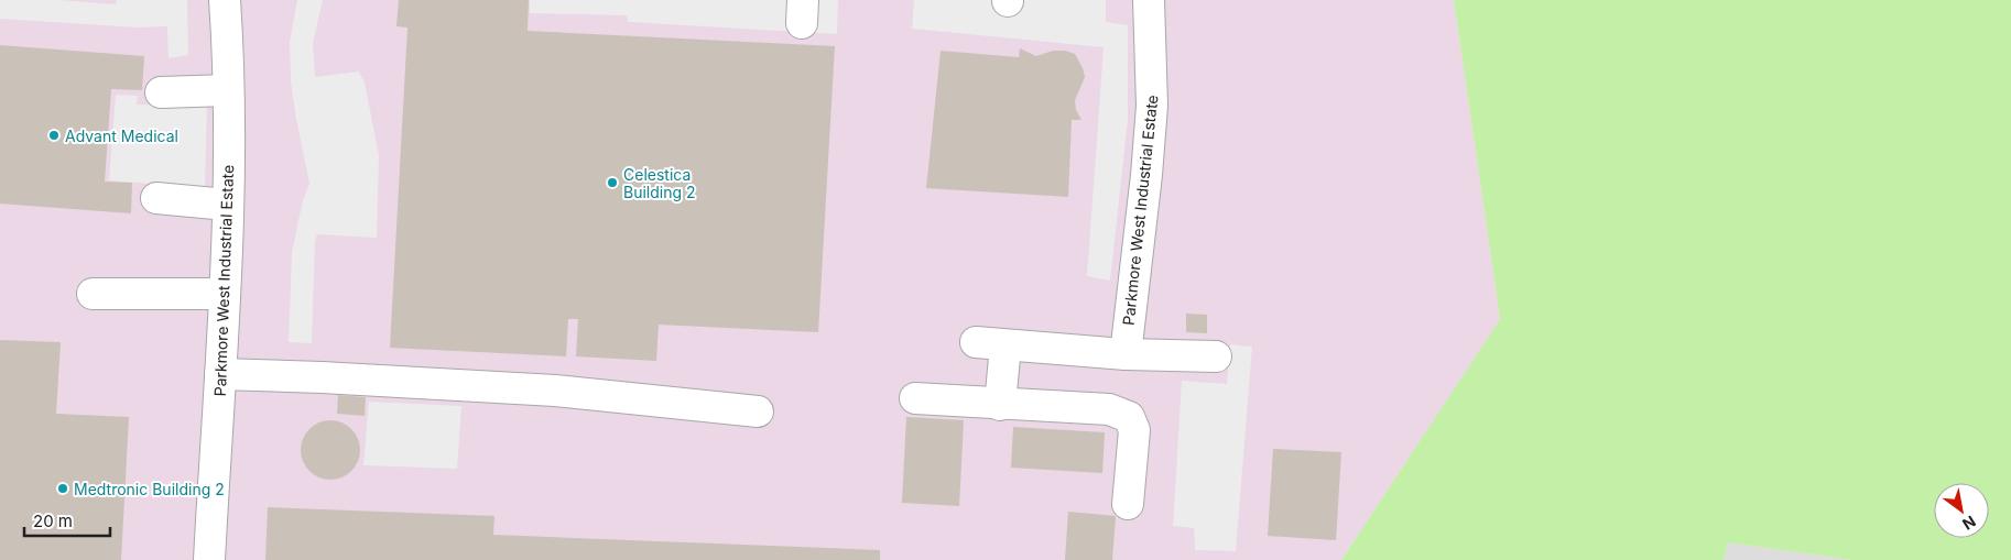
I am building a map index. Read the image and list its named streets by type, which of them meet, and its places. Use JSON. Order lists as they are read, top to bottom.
{
  "streets": {
    "street": ["Parkmore West Industrial Estate"]
  },
  "places": ["Advant Medical", "Celestica Building 2", "Medtronic Building 2"],
  "scale_bar": "20 m",
  "north": "bottom right"
}
